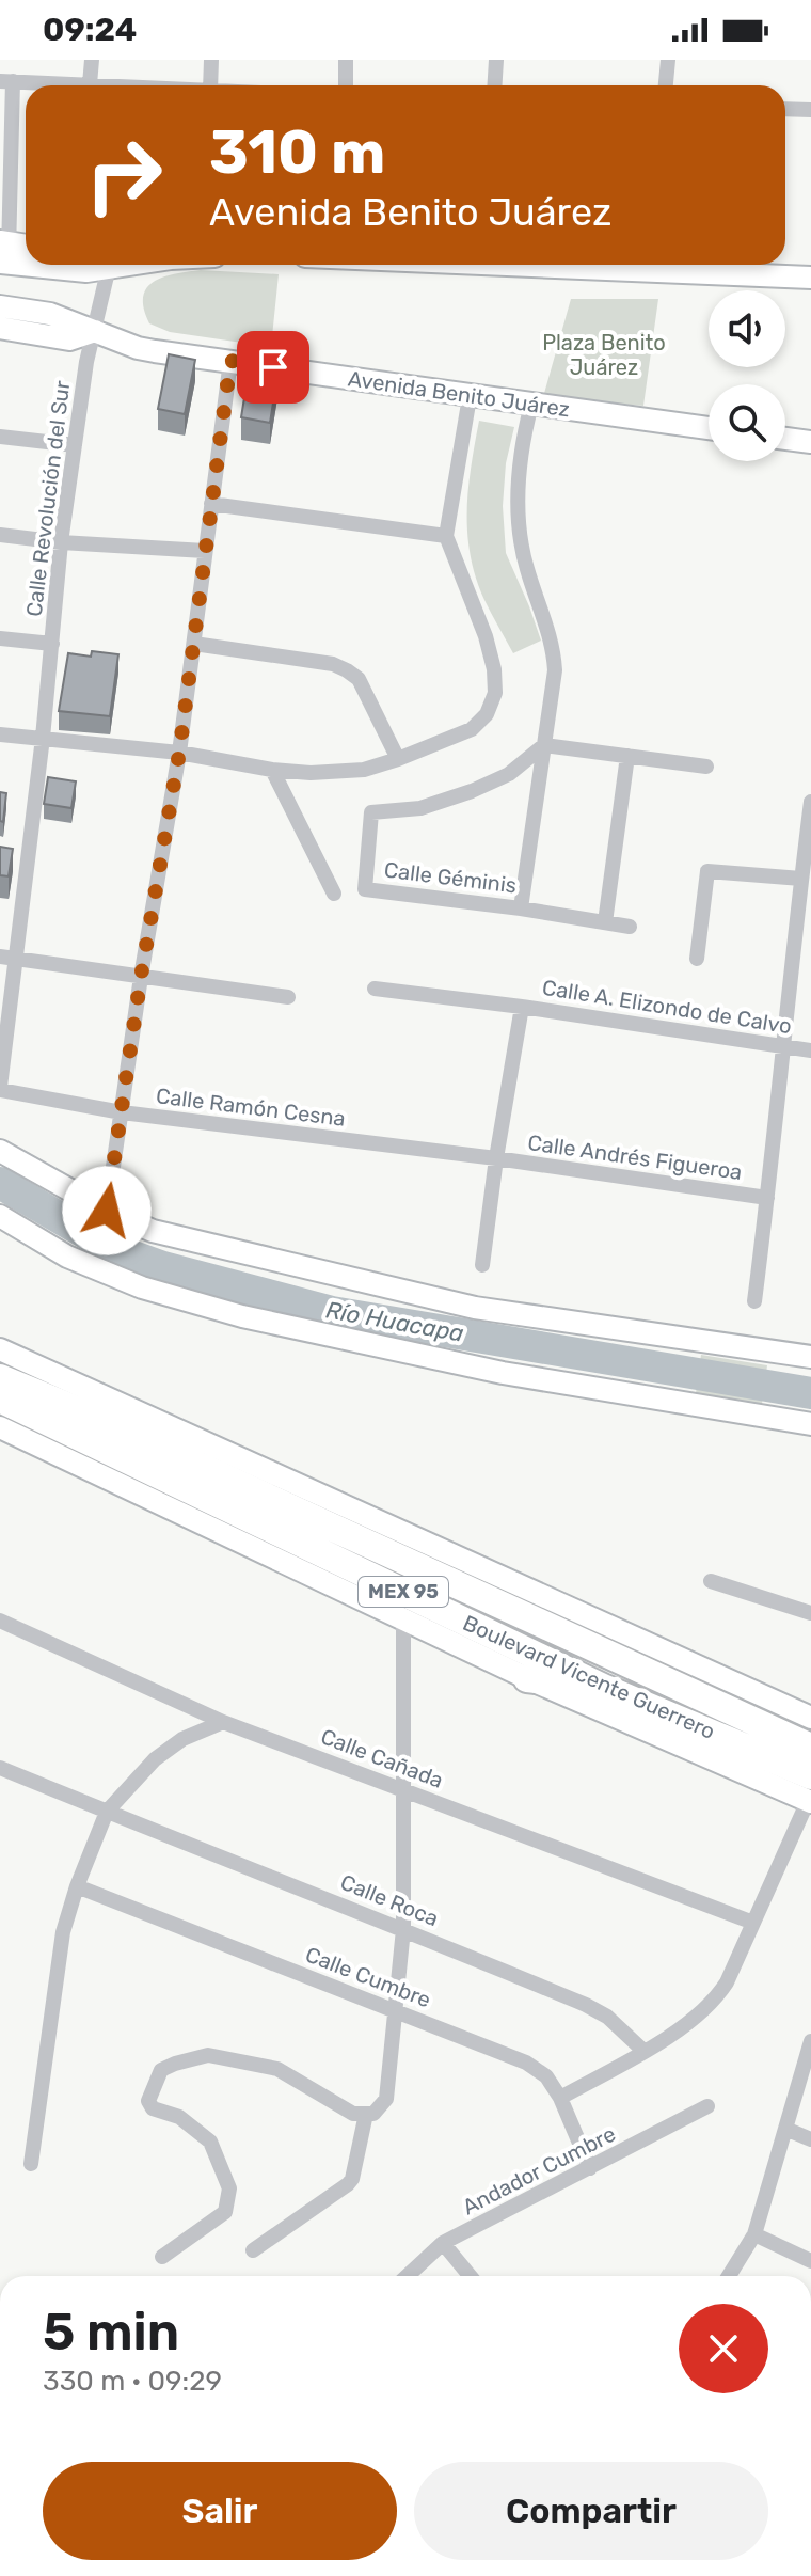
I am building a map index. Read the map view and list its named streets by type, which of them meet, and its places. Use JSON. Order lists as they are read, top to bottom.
{
  "streets": {
    "highway": ["MEX 95", "Boulevard Vicente Guerrero"],
    "main road": ["Avenida Benito Juárez"],
    "street": [
      "Calle Revolución del Sur",
      "Calle Géminis",
      "Calle A. Elizondo de Calvo",
      "Calle Ramón Cesna",
      "Calle Andrés Figueroa",
      "Calle Cañada",
      "Calle Roca",
      "Calle Cumbre",
      "Andador Cumbre"
    ]
  },
  "crossings": [
    ["Avenida Benito Juárez", "Calle Revolución del Sur"],
    ["Calle Revolución del Sur", "Calle Ramón Cesna"],
    ["Calle A. Elizondo de Calvo", "Calle Ramón Cesna"],
    ["Calle A. Elizondo de Calvo", "Calle Andrés Figueroa"],
    ["Calle Ramón Cesna", "Calle Andrés Figueroa"],
    ["Calle Cumbre", "Andador Cumbre"]
  ],
  "water": ["Río Huacapa"],
  "parks": ["Plaza Benito Juárez"],
  "page": {
    "status": "09:24",
    "turn": ["310 m", "Avenida Benito Juárez"],
    "heading": ["5 min", "330 m · 09:29"],
    "buttons": ["Salir", "Compartir"]
  }
}
